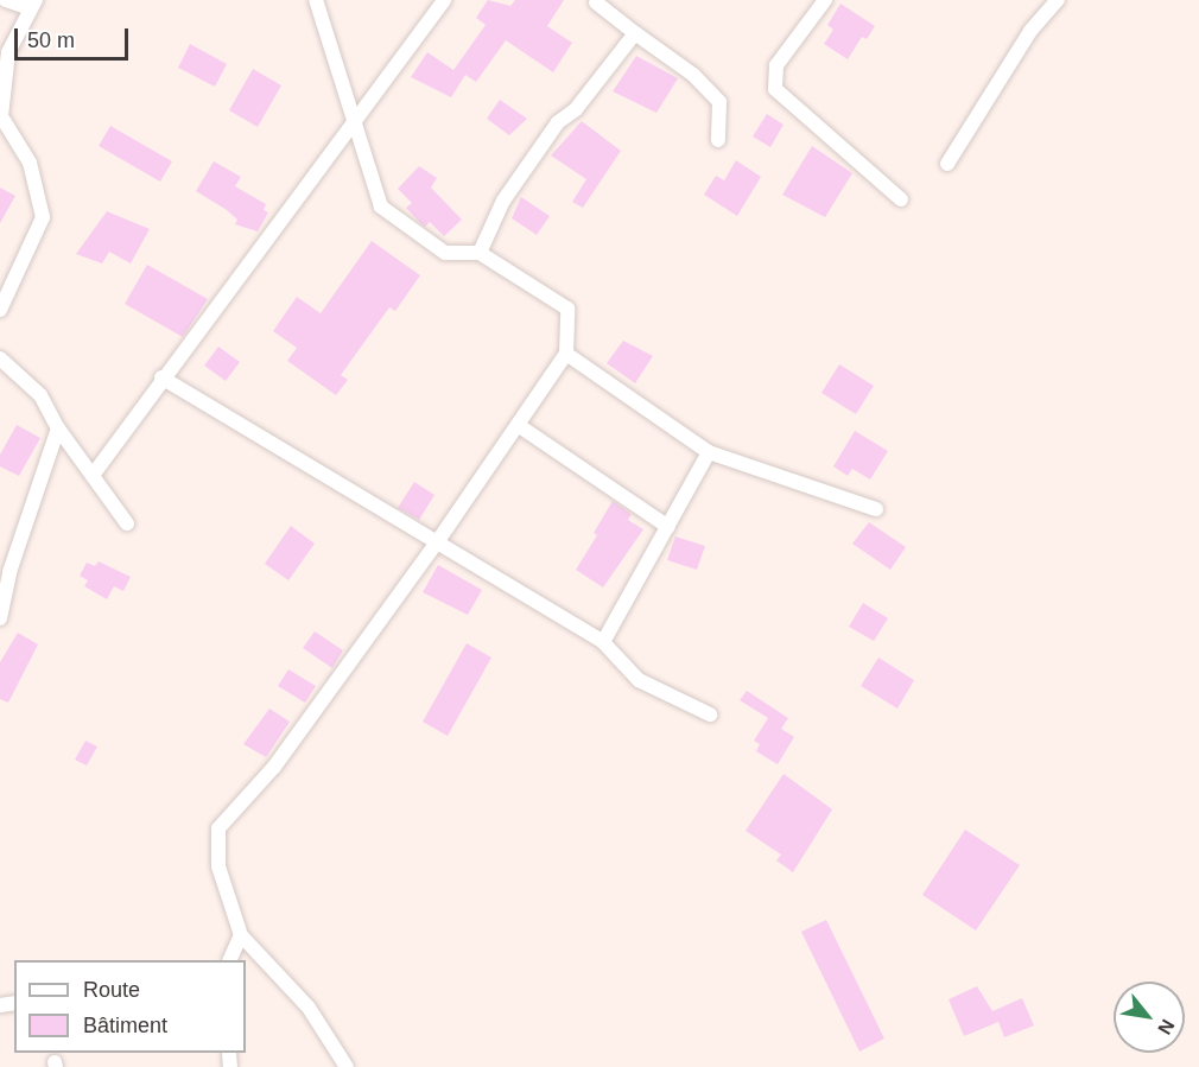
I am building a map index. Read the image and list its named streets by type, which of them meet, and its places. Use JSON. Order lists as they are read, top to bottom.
{
  "legend": ["Route", "Bâtiment"],
  "scale_bar": "50 m",
  "north": "bottom right"
}
